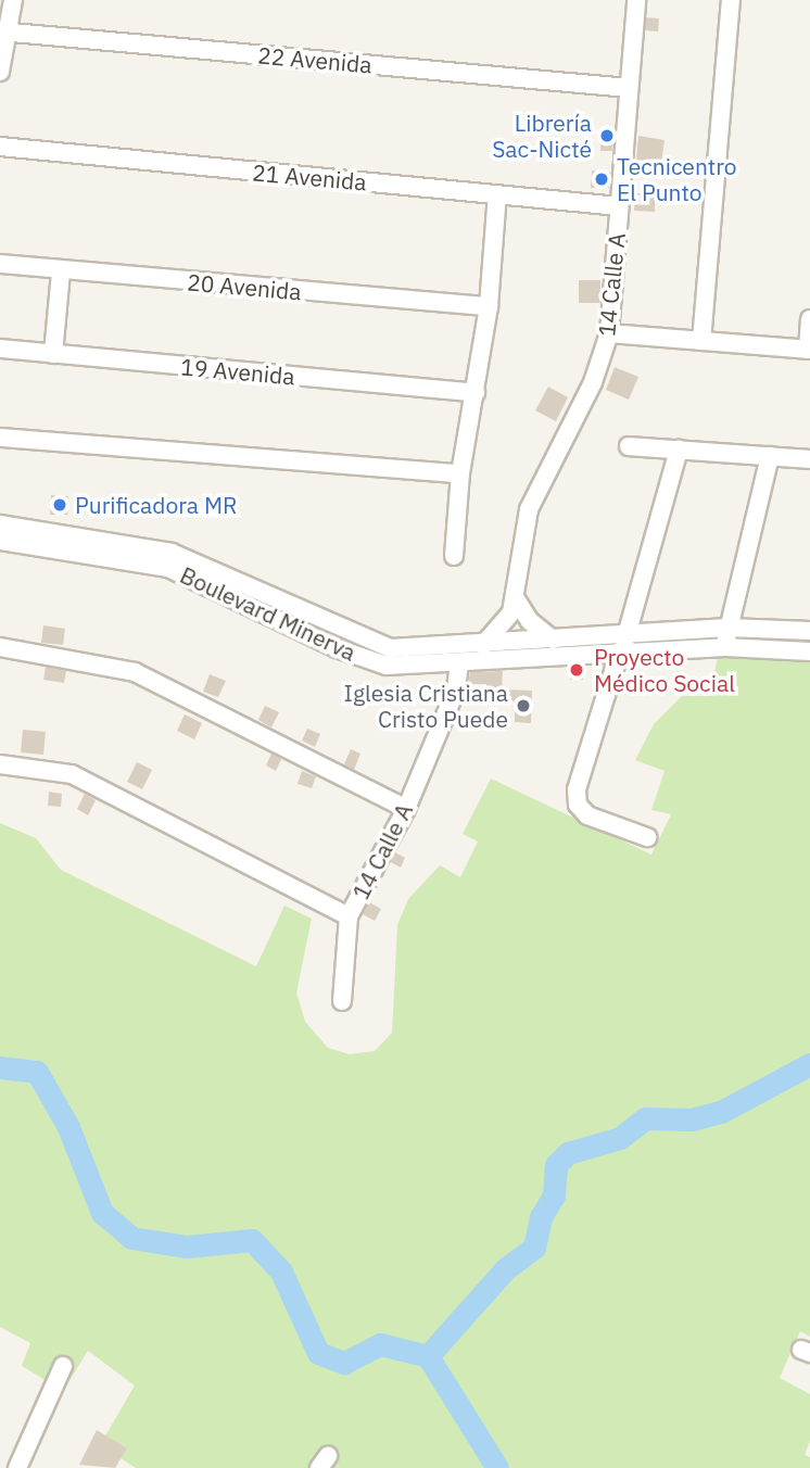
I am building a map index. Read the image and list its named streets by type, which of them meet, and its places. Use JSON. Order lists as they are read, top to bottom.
{
  "streets": {
    "street": [
      "22 Avenida",
      "21 Avenida",
      "14 Calle A",
      "20 Avenida",
      "19 Avenida",
      "Boulevard Minerva"
    ]
  },
  "crossings": [
    ["22 Avenida", "14 Calle A"],
    ["21 Avenida", "14 Calle A"],
    ["14 Calle A", "Boulevard Minerva"]
  ],
  "places": [
    "Librería Sac-Nicté",
    "Tecnicentro El Punto",
    "Purificadora MR",
    "Proyecto Médico Social",
    "Iglesia Cristiana Cristo Puede"
  ]
}
